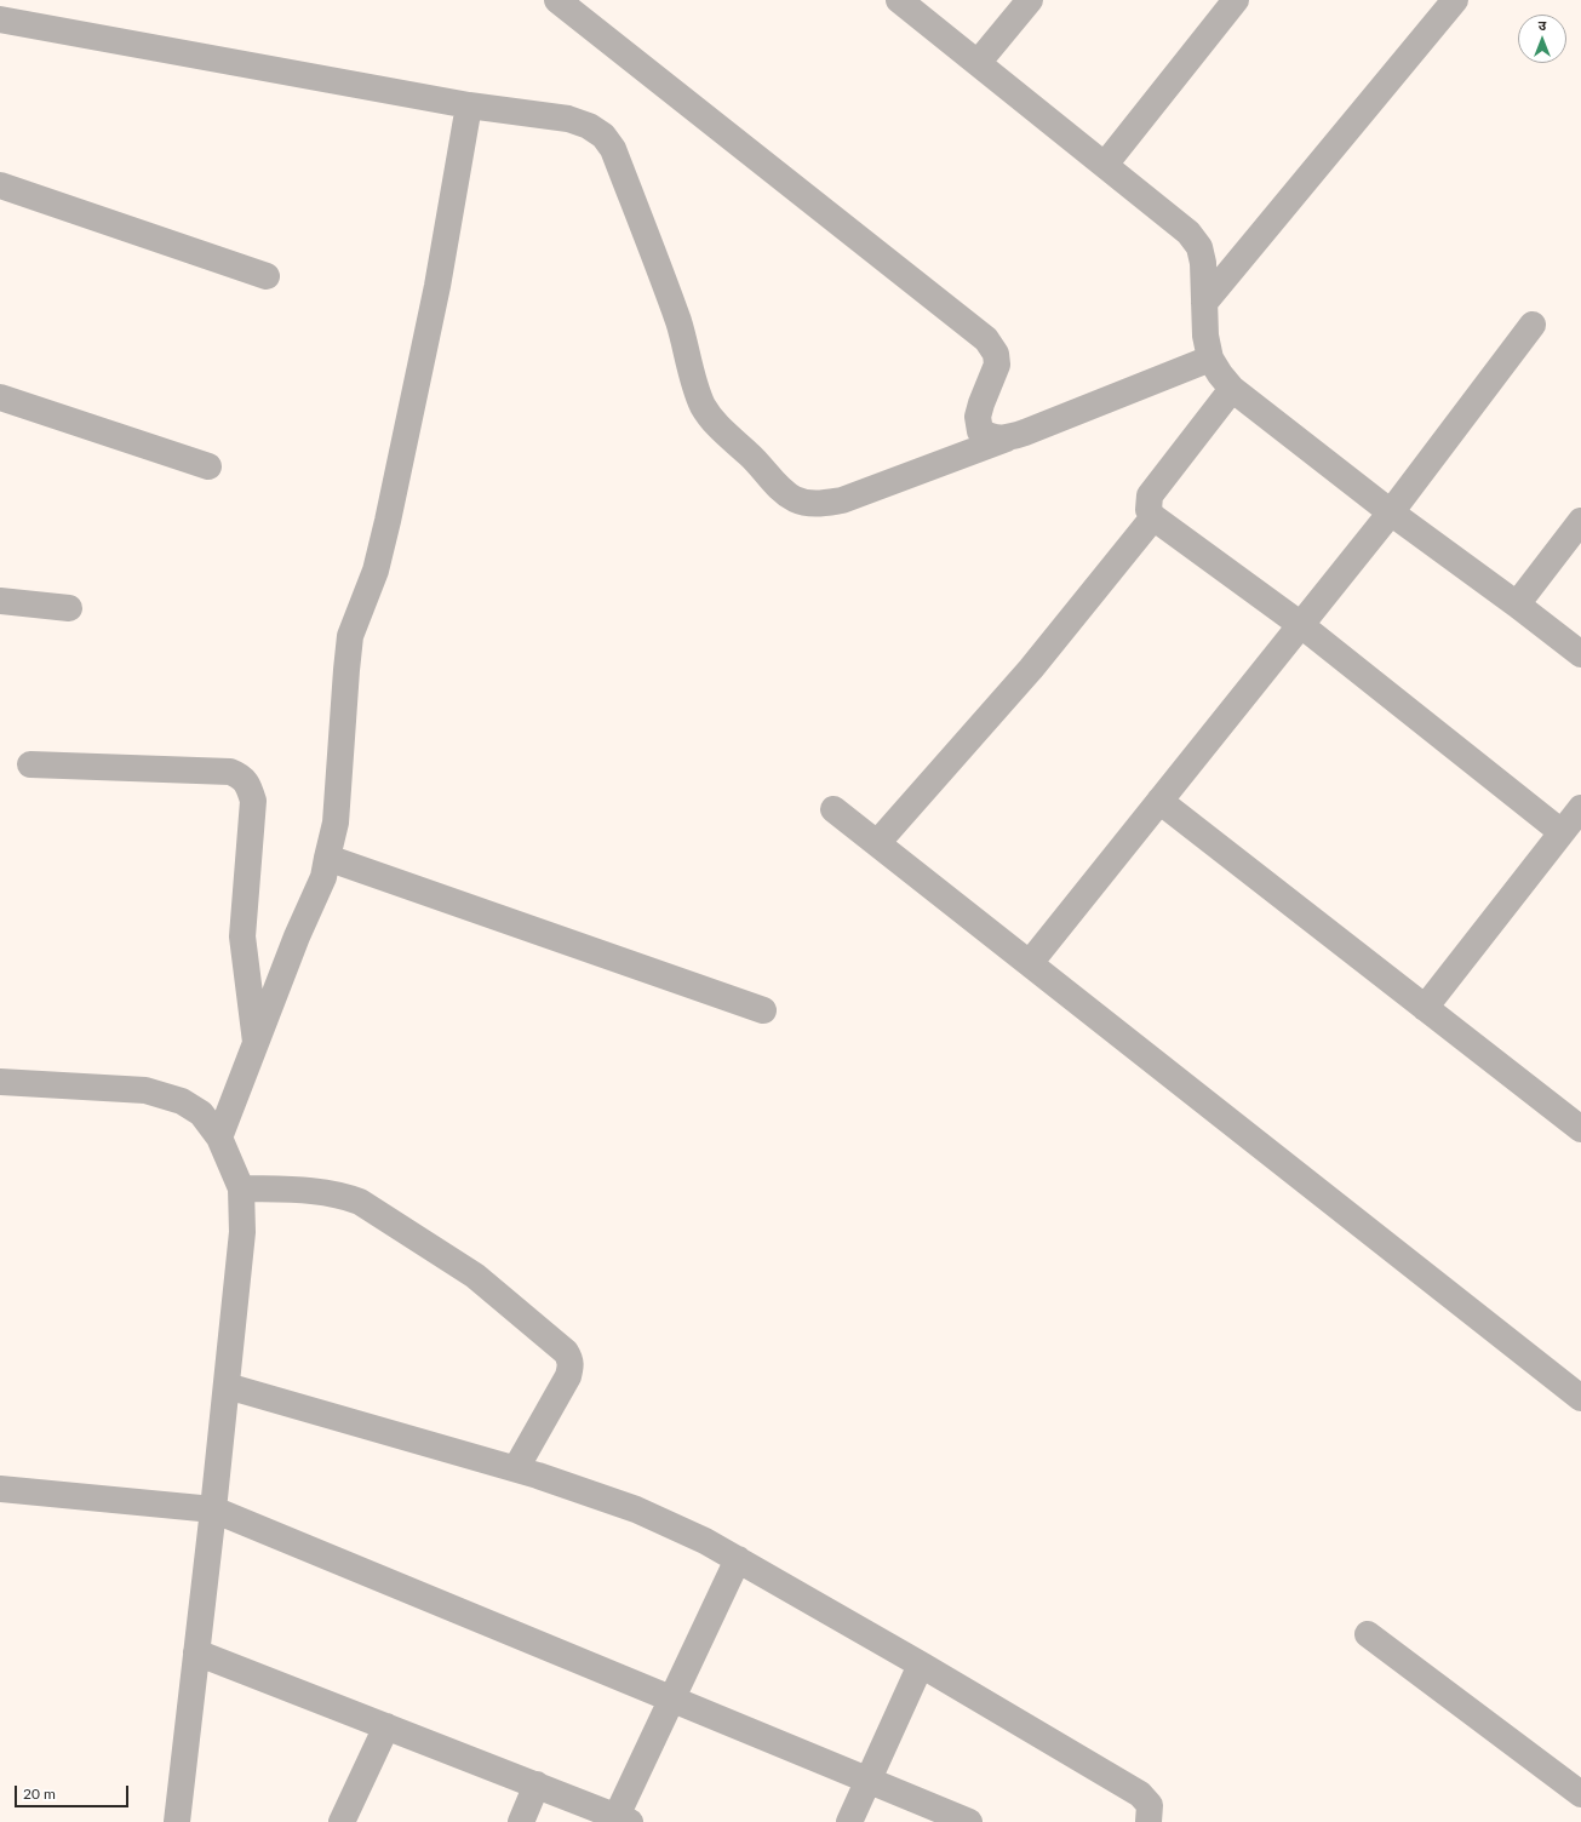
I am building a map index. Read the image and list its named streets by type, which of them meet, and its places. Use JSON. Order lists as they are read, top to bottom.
{
  "scale_bar": "20 m",
  "north": "top"
}
